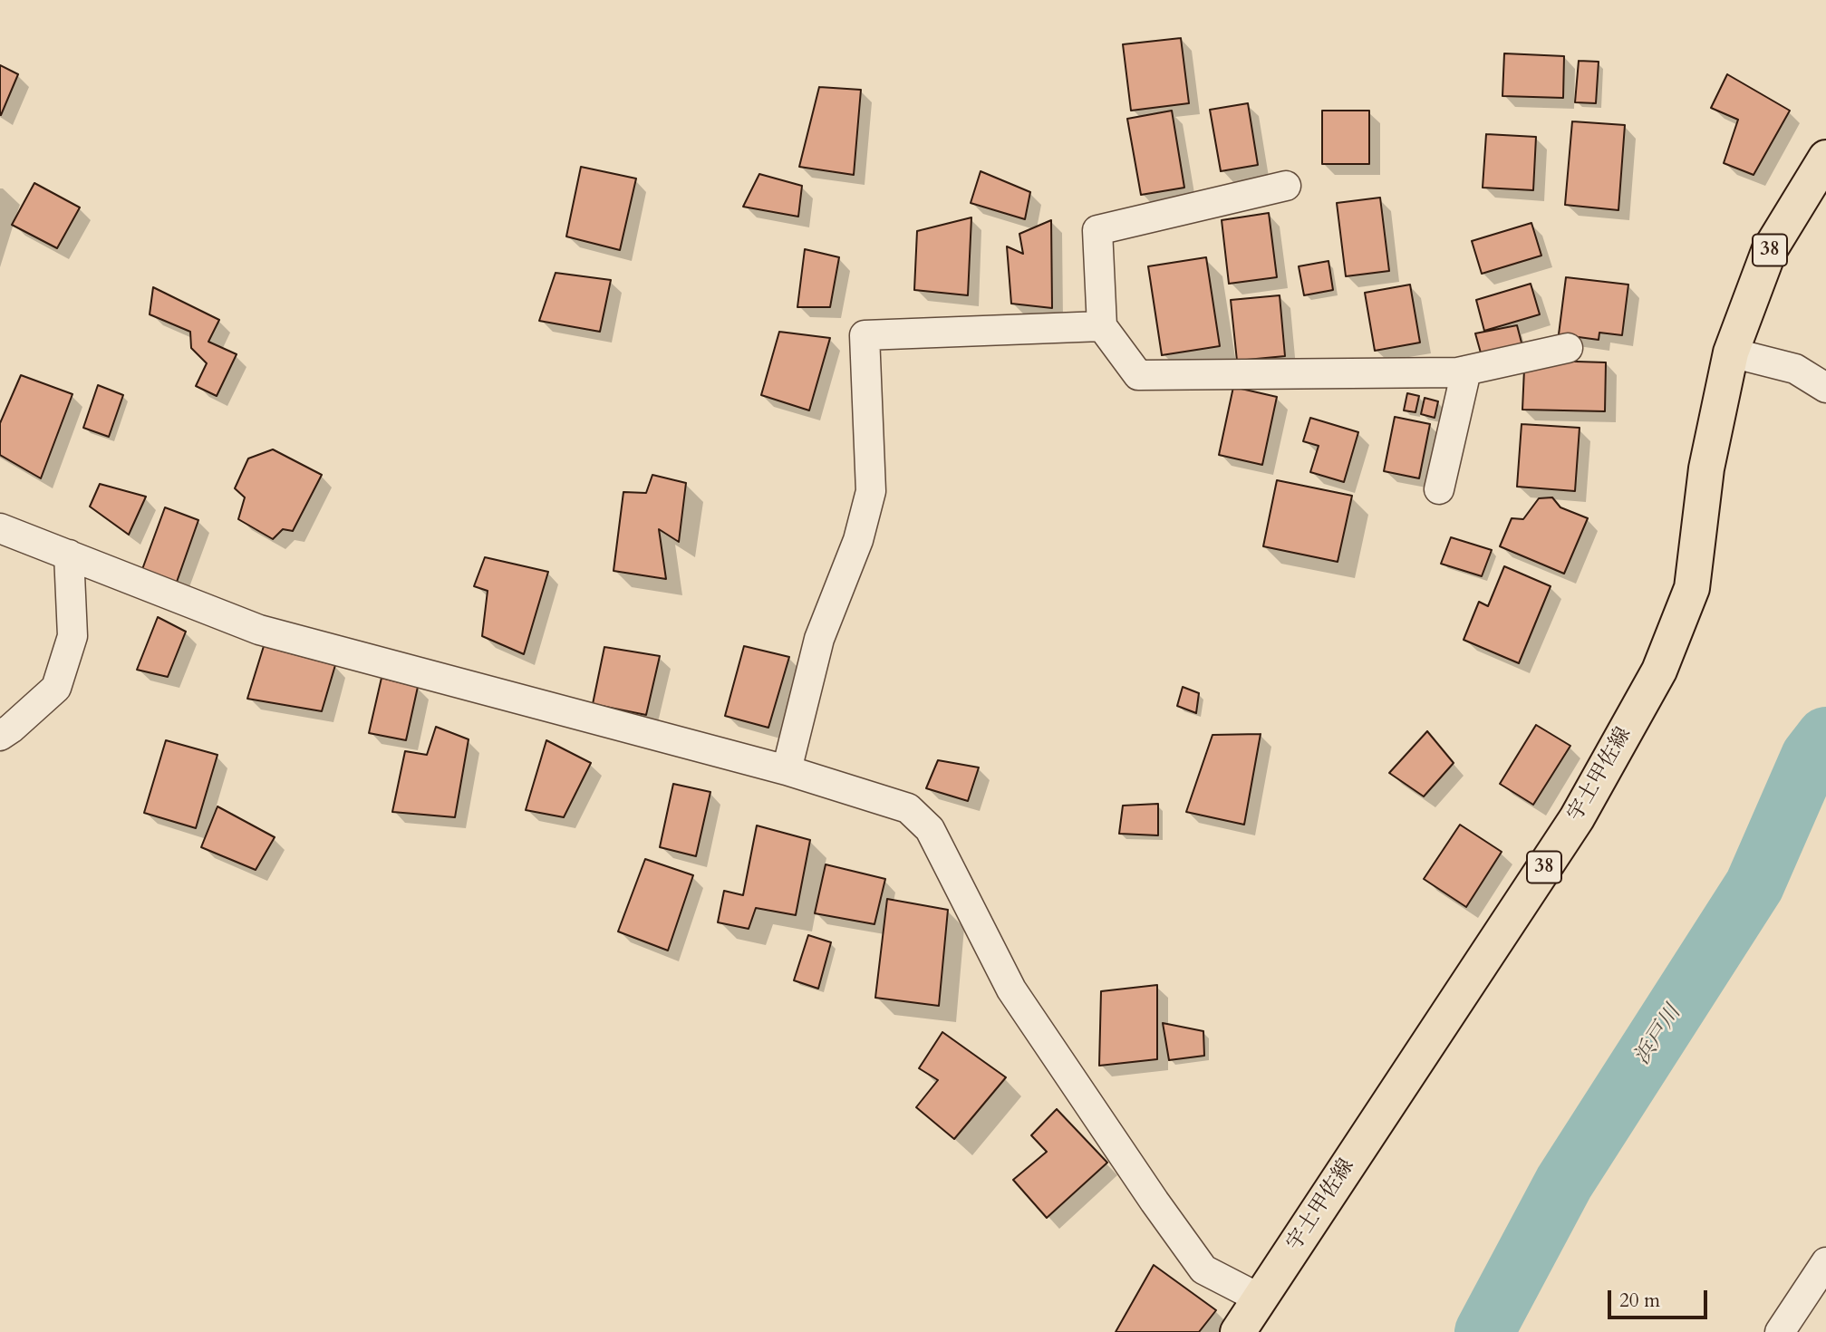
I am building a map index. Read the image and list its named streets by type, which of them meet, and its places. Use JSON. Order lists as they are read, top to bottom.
{
  "streets": {
    "main road": ["38", "宇土甲佐線"]
  },
  "water": ["浜戸川"],
  "scale_bar": "20 m"
}
